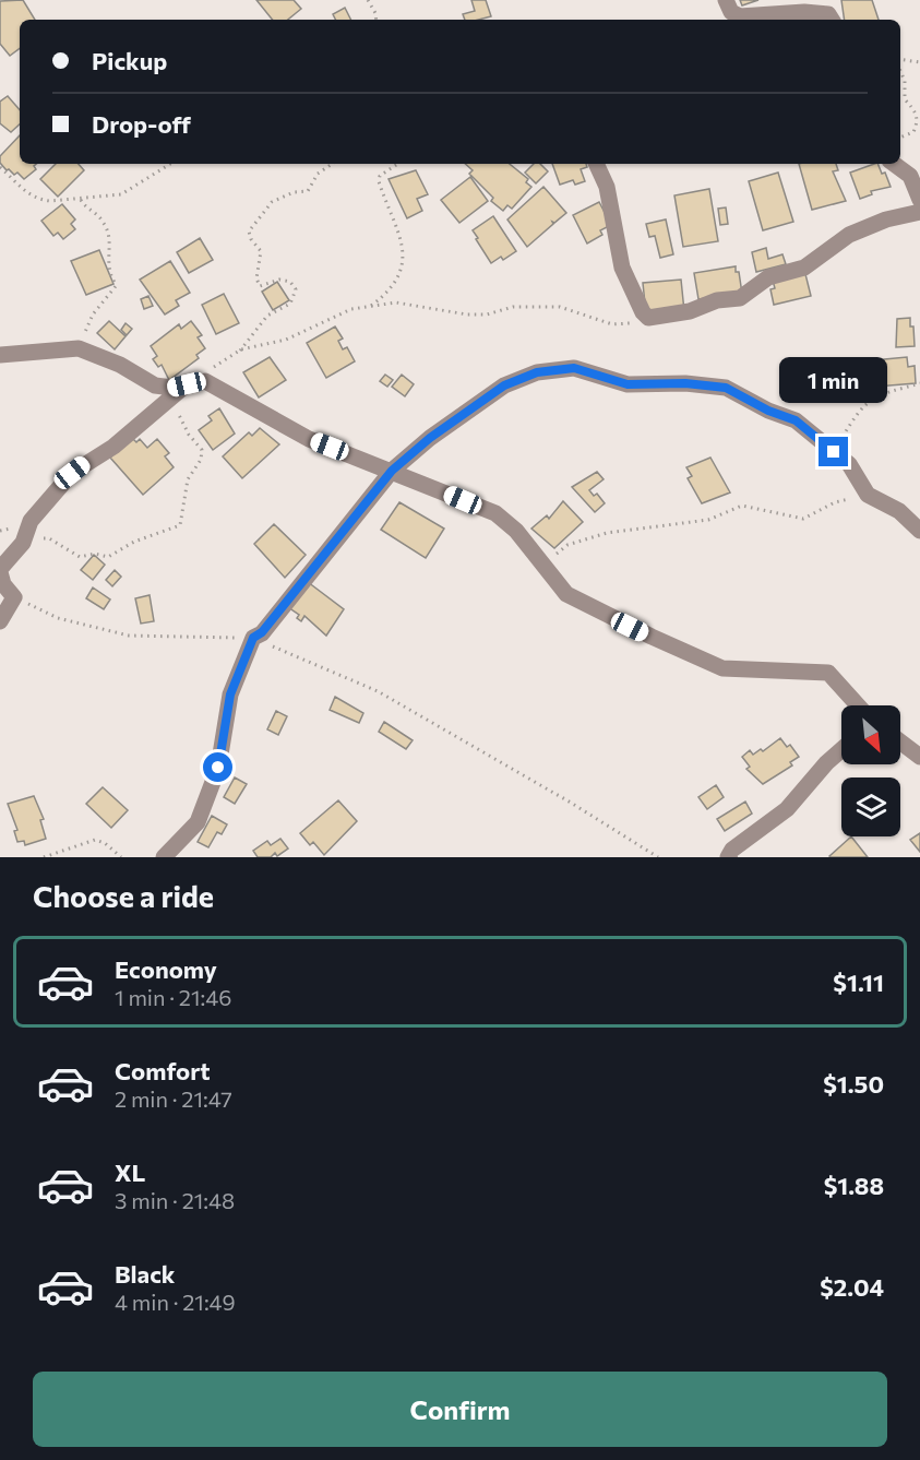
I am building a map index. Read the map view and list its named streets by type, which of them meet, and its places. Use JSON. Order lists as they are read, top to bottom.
{
  "north": "bottom right",
  "page": {
    "banner": ["Pickup", "Drop-off"],
    "bubble": "1 min",
    "heading": "Choose a ride",
    "list": [
      {
        "name": "Economy",
        "note": "1 min · 21:46",
        "value": "$1.11"
      },
      {
        "name": "Comfort",
        "note": "2 min · 21:47",
        "value": "$1.50"
      },
      {
        "name": "XL",
        "note": "3 min · 21:48",
        "value": "$1.88"
      },
      {
        "name": "Black",
        "note": "4 min · 21:49",
        "value": "$2.04"
      }
    ],
    "buttons": "Confirm"
  }
}
